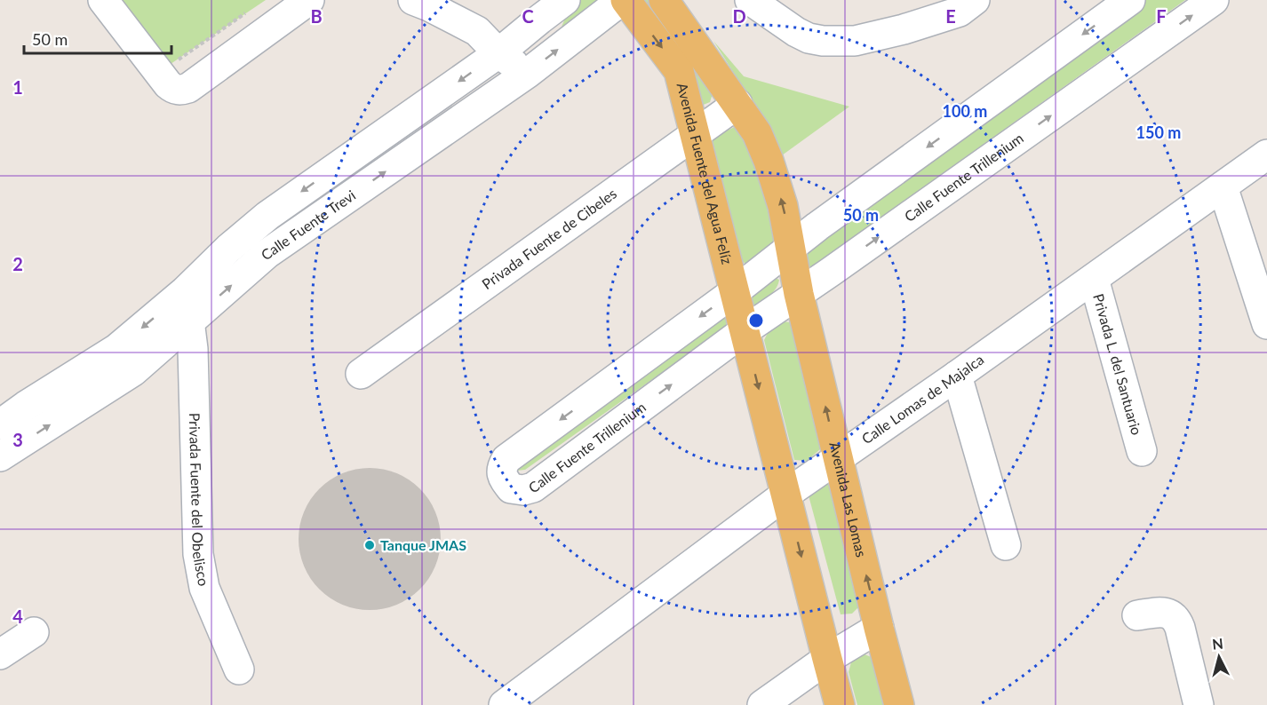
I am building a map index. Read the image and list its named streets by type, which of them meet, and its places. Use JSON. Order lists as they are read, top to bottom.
{
  "streets": {
    "main road": ["Avenida Fuente del Agua Felíz", "Avenida Las Lomas"],
    "street": [
      "Calle Fuente Trillenium",
      "Calle Fuente Trevi",
      "Privada Fuente de Cibeles",
      "Privada L. del Santuario",
      "Calle Lomas de Majalca",
      "Privada Fuente del Obelisco"
    ]
  },
  "crossings": [
    ["Avenida Fuente del Agua Felíz", "Calle Fuente Trillenium"],
    ["Avenida Fuente del Agua Felíz", "Privada Fuente de Cibeles"],
    ["Calle Fuente Trillenium", "Avenida Las Lomas"],
    ["Calle Fuente Trevi", "Privada Fuente del Obelisco"],
    ["Privada L. del Santuario", "Calle Lomas de Majalca"],
    ["Calle Lomas de Majalca", "Avenida Las Lomas"]
  ],
  "places": ["Tanque JMAS"],
  "scale_bar": "50 m",
  "north": "top",
  "grid": {
    "columns": [
      "B",
      "C",
      "D",
      "E",
      "F"
    ],
    "rows": [
      "1",
      "2",
      "3",
      "4"
    ]
  },
  "rings": ["100 m", "150 m", "50 m"]
}
